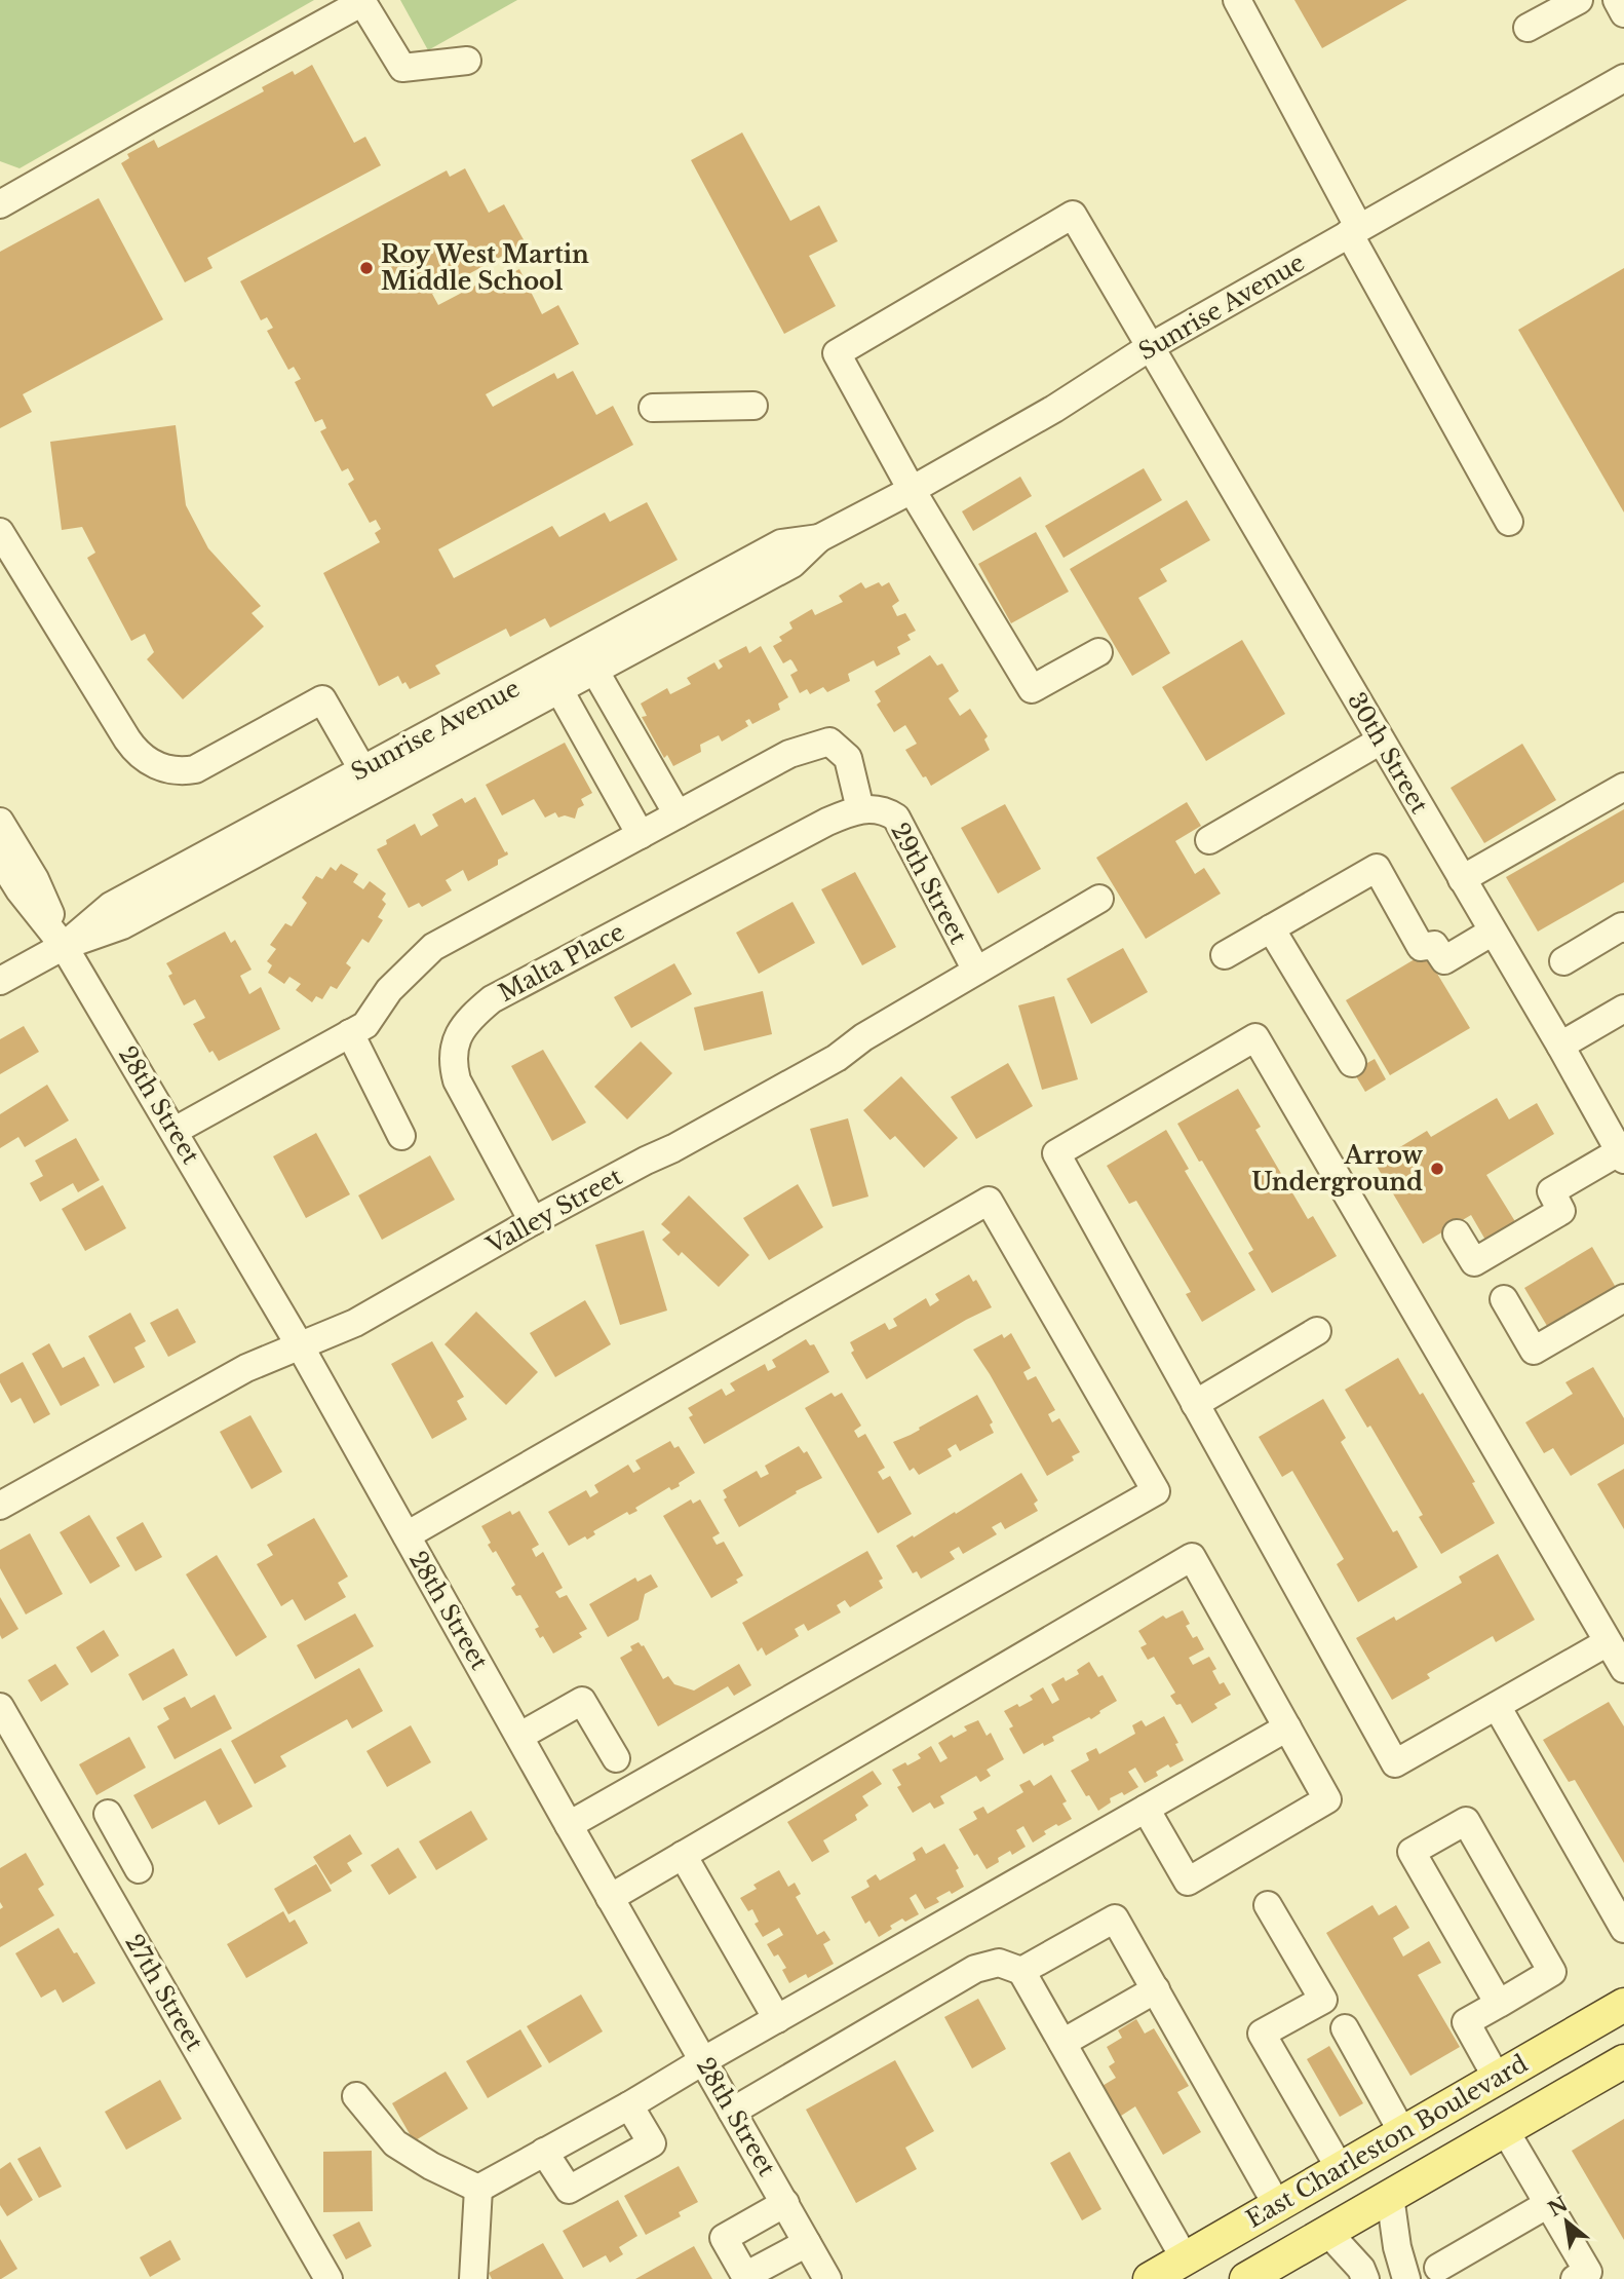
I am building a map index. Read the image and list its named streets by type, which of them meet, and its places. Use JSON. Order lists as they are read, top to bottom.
{
  "streets": {
    "main road": ["East Charleston Boulevard"],
    "street": [
      "Sunrise Avenue",
      "30th Street",
      "29th Street",
      "Malta Place",
      "28th Street",
      "Valley Street",
      "27th Street"
    ]
  },
  "crossings": [
    ["Sunrise Avenue", "30th Street"],
    ["Sunrise Avenue", "28th Street"],
    ["29th Street", "Malta Place"],
    ["29th Street", "28th Street"],
    ["29th Street", "Valley Street"],
    ["Malta Place", "Valley Street"],
    ["28th Street", "Valley Street"]
  ],
  "places": ["Roy West Martin Middle School", "Arrow Underground"],
  "north": "top left"
}
